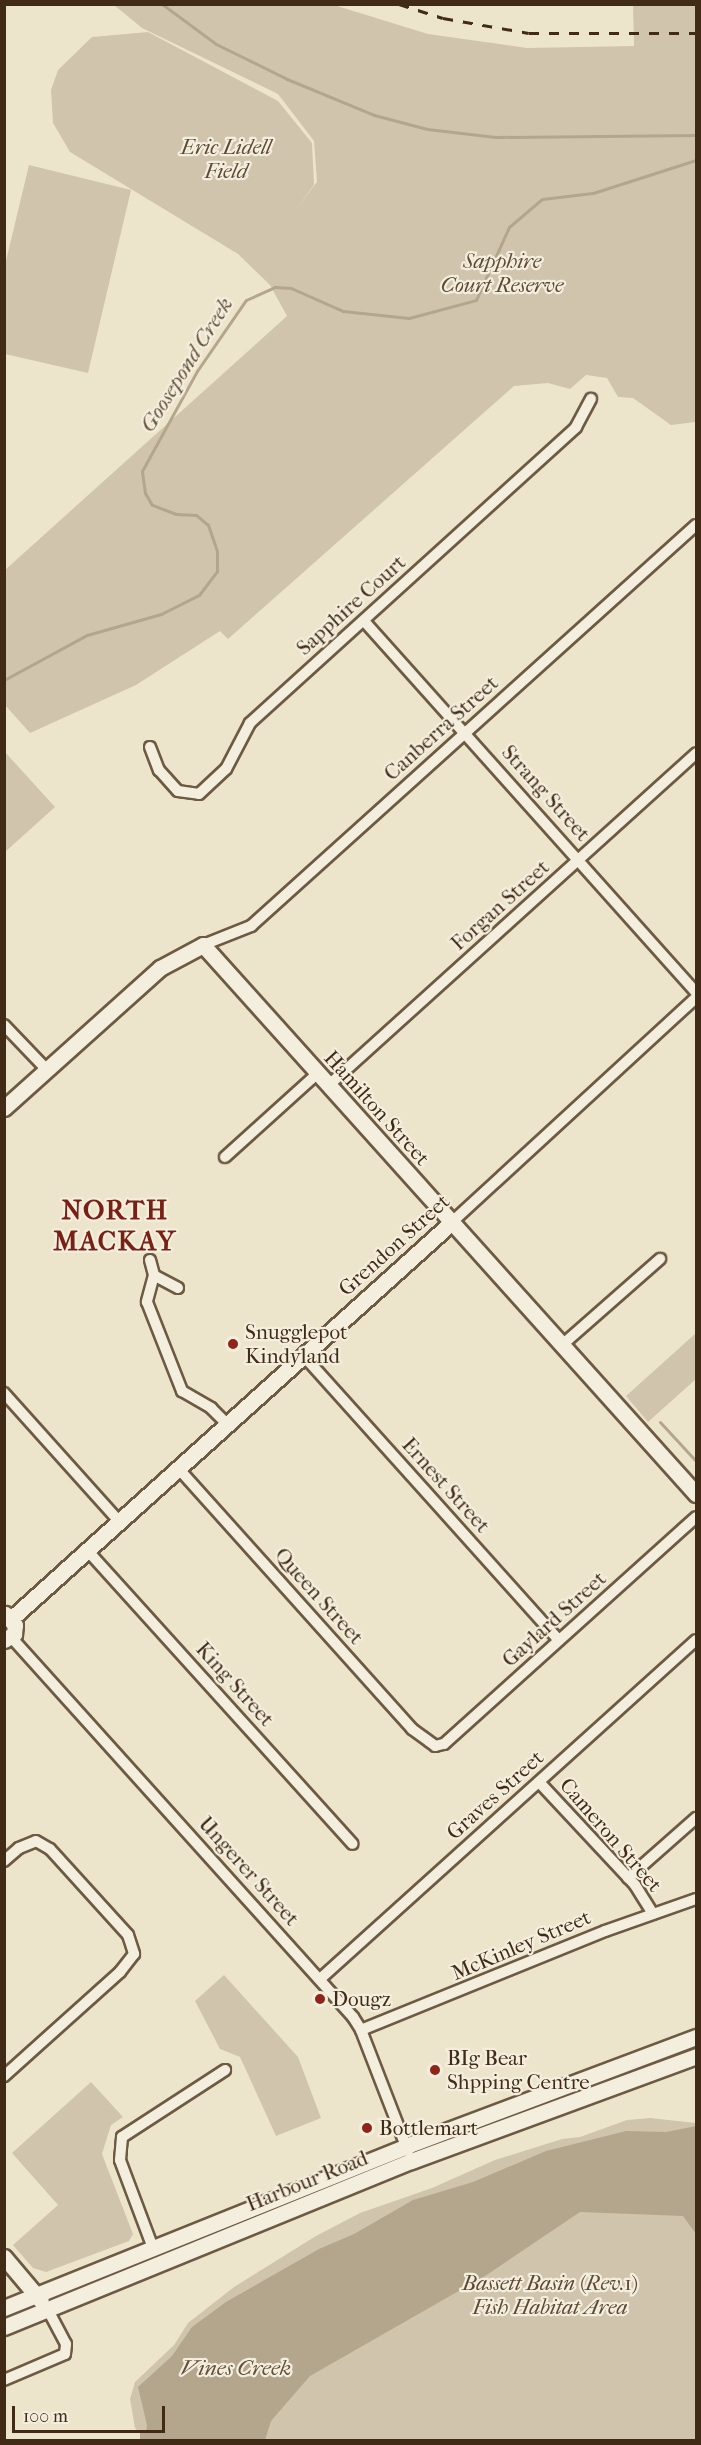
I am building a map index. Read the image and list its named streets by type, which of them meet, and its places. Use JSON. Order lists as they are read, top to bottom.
{
  "streets": {
    "street": [
      "Sapphire Court",
      "Canberra Street",
      "Strang Street",
      "Forgan Street",
      "Hamilton Street",
      "Grendon Street",
      "Ernest Street",
      "Queen Street",
      "Gaylard Street",
      "King Street",
      "Graves Street",
      "Cameron Street",
      "Ungerer Street",
      "McKinley Street",
      "Harbour Road"
    ]
  },
  "crossings": [
    ["Sapphire Court", "Strang Street"],
    ["Canberra Street", "Strang Street"],
    ["Canberra Street", "Hamilton Street"],
    ["Strang Street", "Forgan Street"],
    ["Forgan Street", "Hamilton Street"],
    ["Hamilton Street", "Grendon Street"],
    ["Grendon Street", "Ernest Street"],
    ["Grendon Street", "Queen Street"],
    ["Grendon Street", "King Street"],
    ["Ernest Street", "Gaylard Street"],
    ["Queen Street", "Gaylard Street"],
    ["Graves Street", "Cameron Street"],
    ["Graves Street", "Ungerer Street"],
    ["Cameron Street", "McKinley Street"],
    ["Ungerer Street", "McKinley Street"],
    ["Ungerer Street", "Harbour Road"]
  ],
  "districts": ["NORTH MACKAY"],
  "water": ["Goosepond Creek", "Vines Creek"],
  "parks": ["Eric Lidell Field", "Sapphire Court Reserve", "Bassett Basin (Rev.1) Fish Habitat Area"],
  "places": [
    "Snugglepot Kindyland",
    "Dougz",
    "BIg Bear Shpping Centre",
    "Bottlemart"
  ],
  "scale_bar": "100 m"
}
